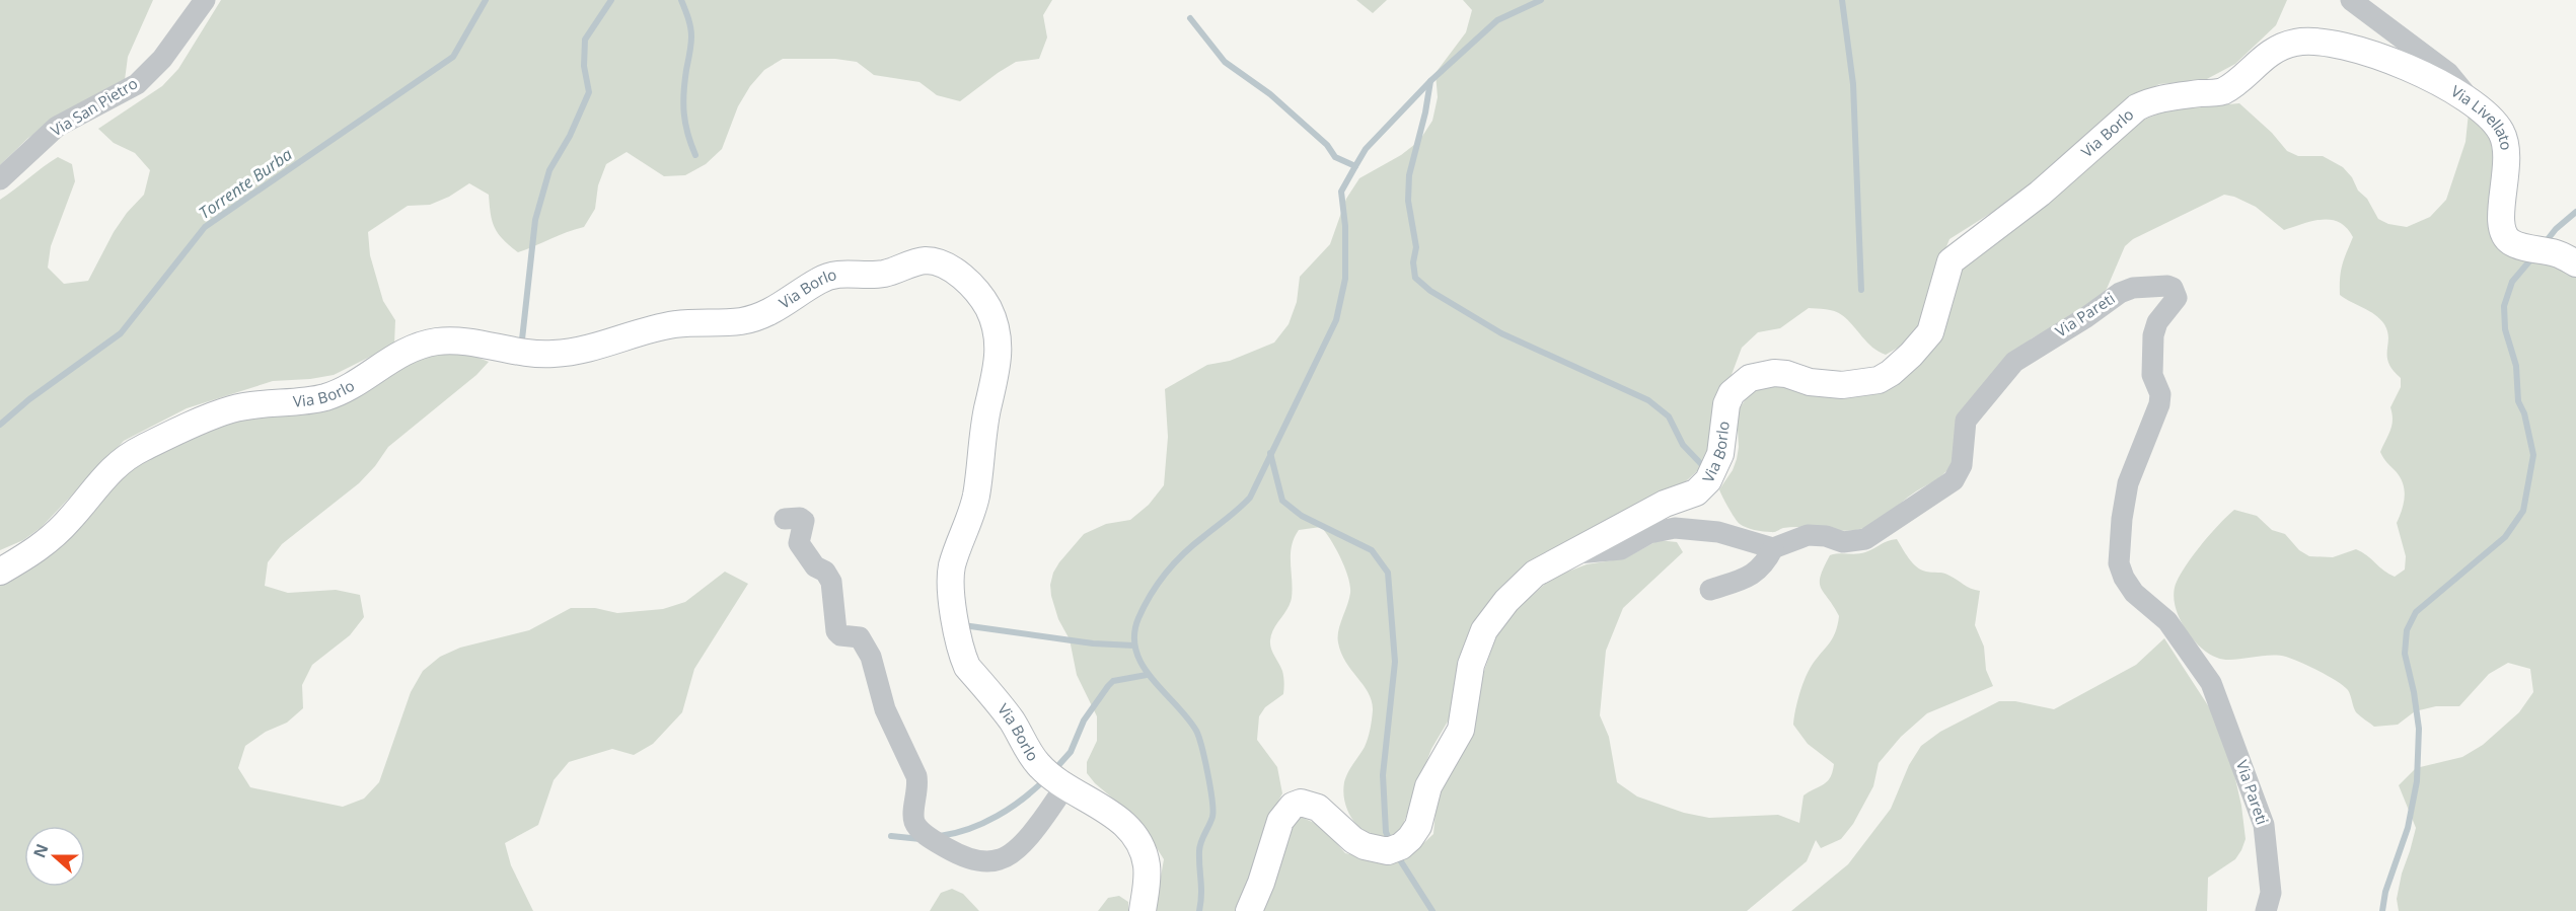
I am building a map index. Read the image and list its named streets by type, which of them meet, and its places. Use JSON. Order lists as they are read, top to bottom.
{
  "streets": {
    "main road": ["Via Livellato", "Via Borlo"],
    "street": ["Via San Pietro", "Via Pareti"]
  },
  "crossings": [
    ["Via Livellato", "Via Borlo"]
  ],
  "water": ["Torrente Burba"],
  "north": "left"
}
